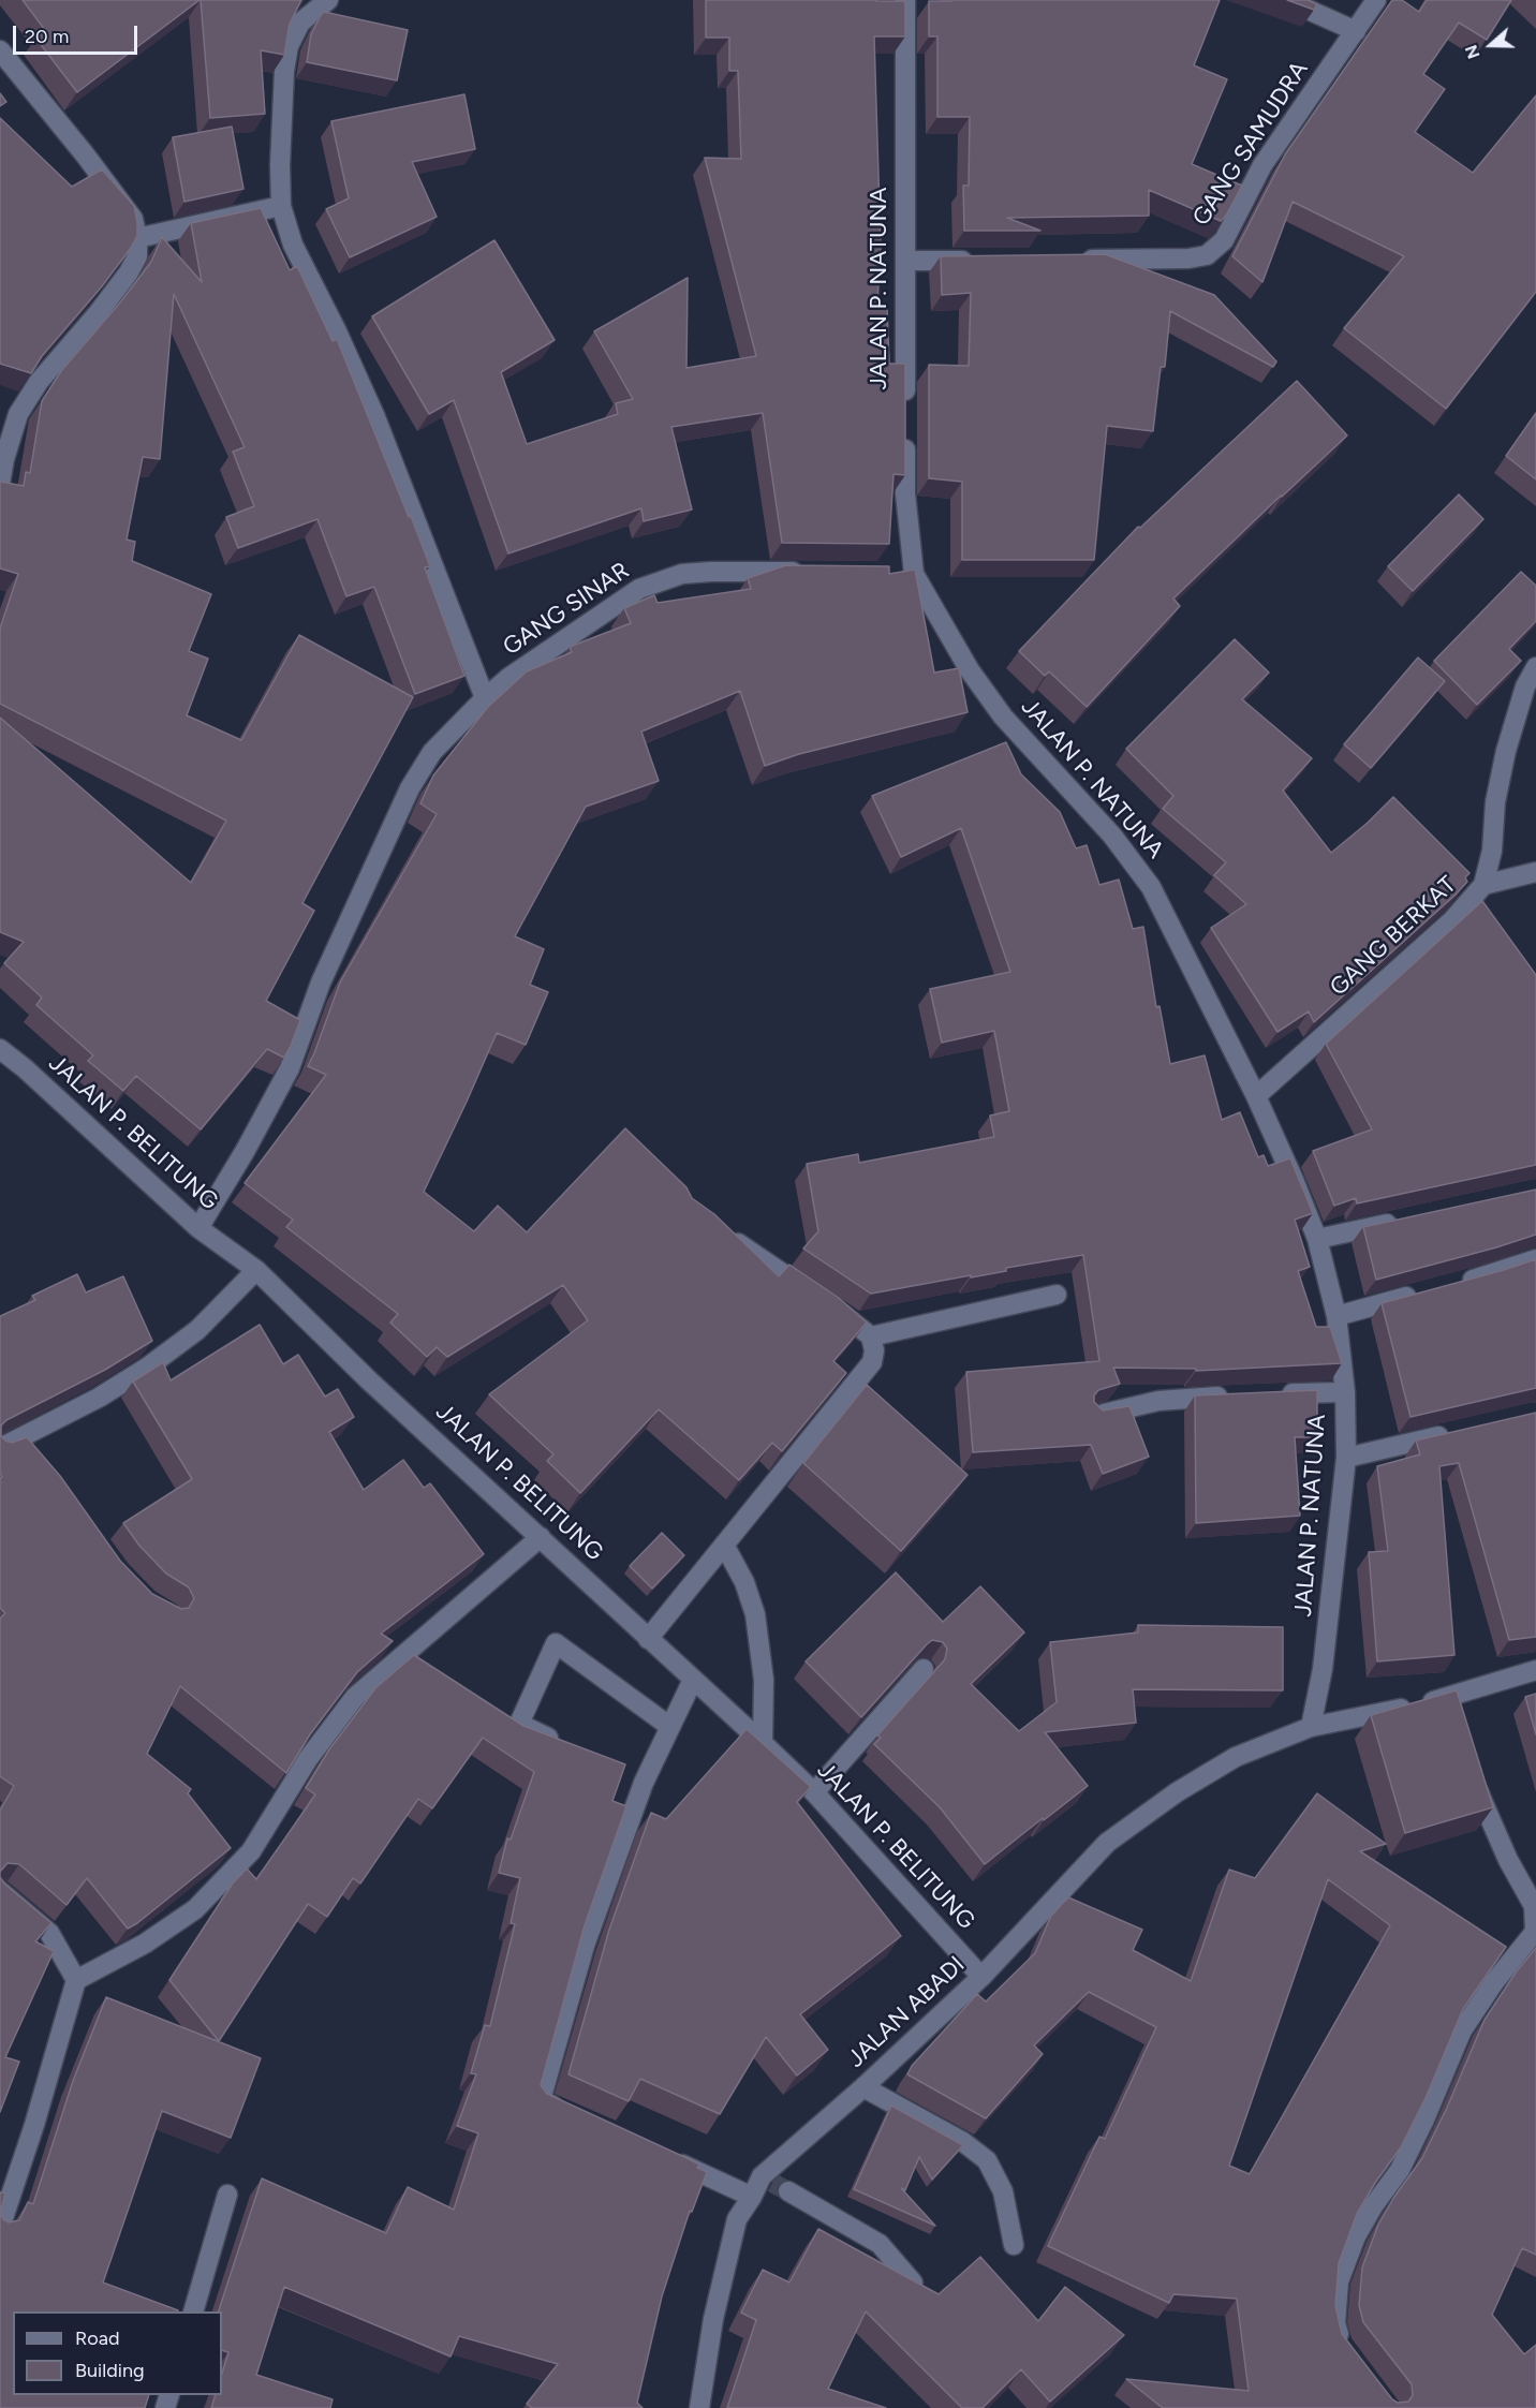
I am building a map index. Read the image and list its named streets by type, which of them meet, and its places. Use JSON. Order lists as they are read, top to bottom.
{
  "streets": {
    "street": [
      "GANG SAMUDRA",
      "JALAN P. NATUNA",
      "GANG SINAR",
      "GANG BERKAT",
      "JALAN P. BELITUNG",
      "JALAN ABADI"
    ]
  },
  "crossings": [
    ["JALAN P. NATUNA", "GANG BERKAT"],
    ["JALAN P. NATUNA", "JALAN ABADI"],
    ["GANG SINAR", "JALAN P. BELITUNG"],
    ["JALAN P. BELITUNG", "JALAN ABADI"]
  ],
  "legend": ["Road", "Building"],
  "scale_bar": "20 m",
  "north": "left"
}
